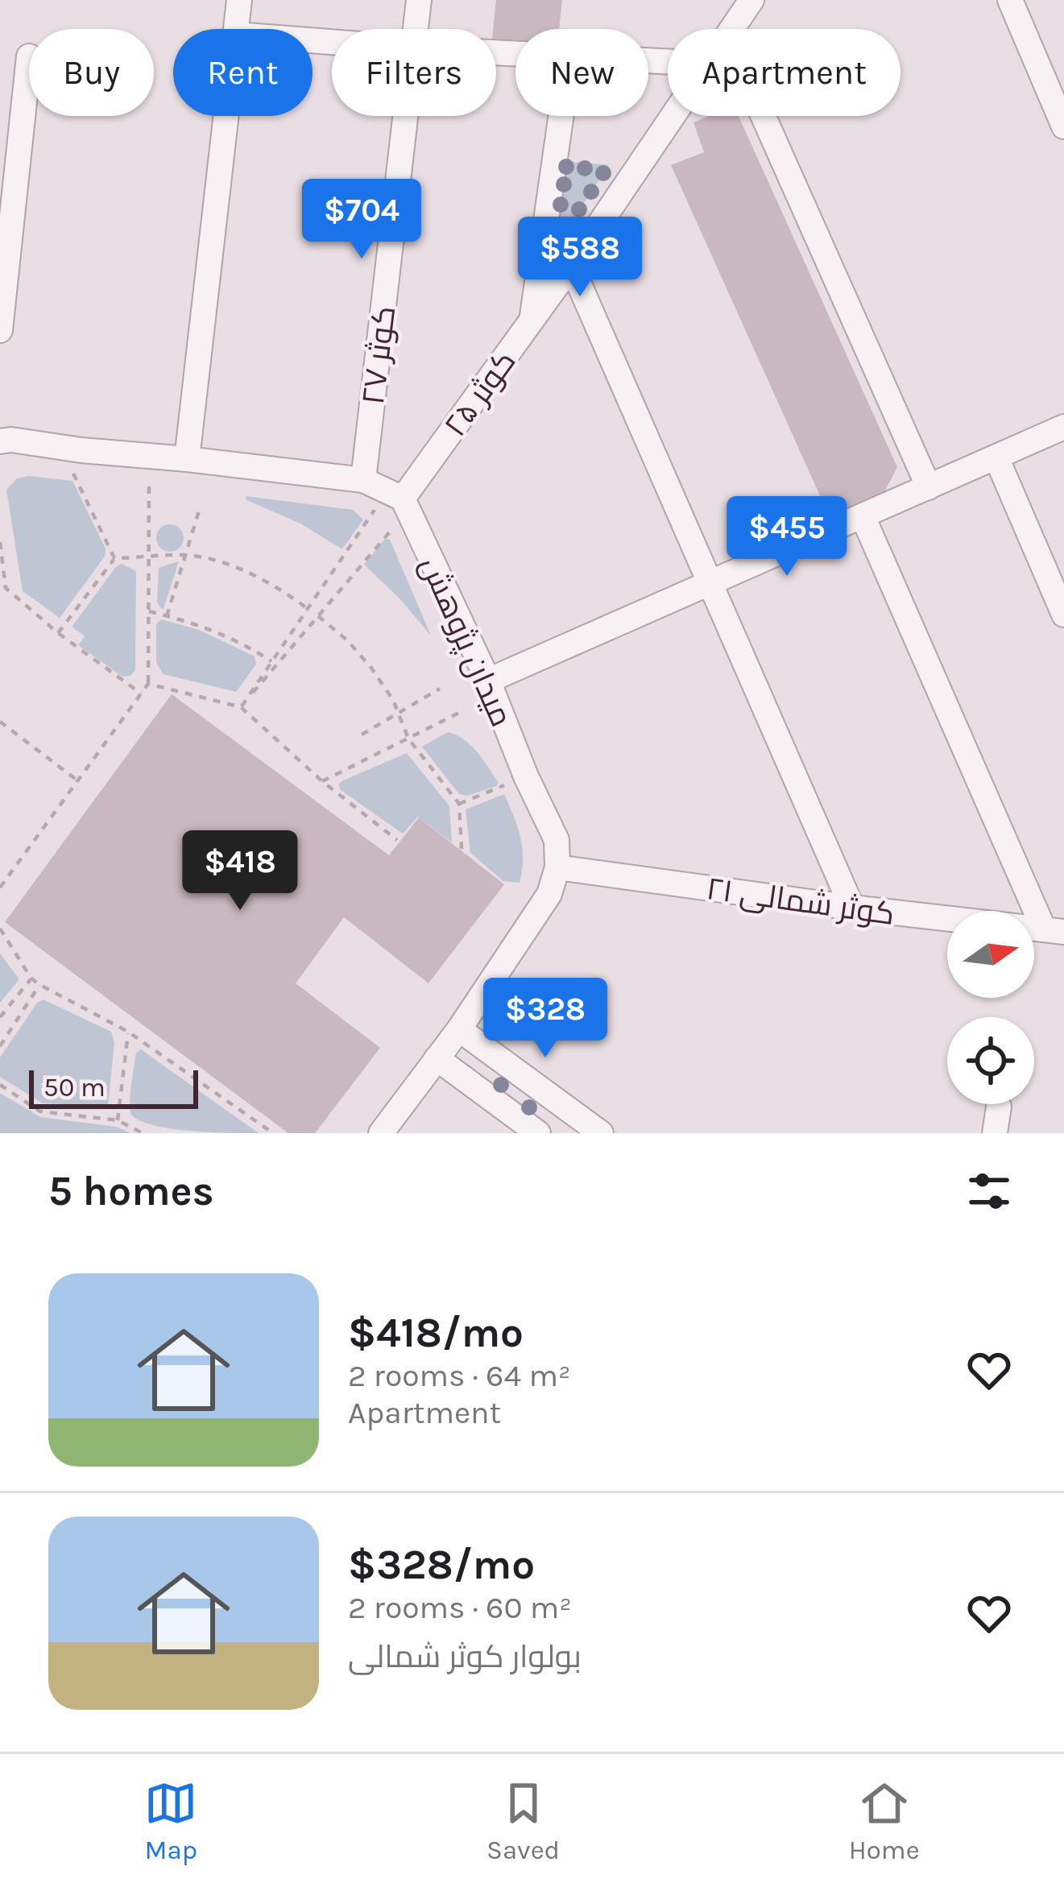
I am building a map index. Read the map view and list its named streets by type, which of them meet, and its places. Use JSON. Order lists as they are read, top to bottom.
{
  "streets": {
    "street": [
      "کوثر ۲۷",
      "کوثر ۲۵",
      "میدان پژوهش",
      "کوثر شمالی ۲۱"
    ]
  },
  "crossings": [
    ["کوثر ۲۵", "میدان پژوهش"],
    ["میدان پژوهش", "کوثر شمالی ۲۱"]
  ],
  "scale_bar": "50 m",
  "north": "right",
  "page": {
    "chip": [
      "Buy",
      "Rent",
      "Filters",
      "New",
      "Apartment"
    ],
    "price": [
      "$704",
      "$588",
      "$455",
      "$418",
      "$328"
    ],
    "scale": "50 m",
    "heading": "5 homes",
    "list": [
      {
        "name": "$418/mo",
        "note": "2 rooms · 64 m² · Apartment"
      },
      {
        "name": "$328/mo",
        "note": "2 rooms · 60 m² · بولوار کوثر شمالی"
      }
    ],
    "tabs": ["Map", "Saved", "Home"]
  }
}
